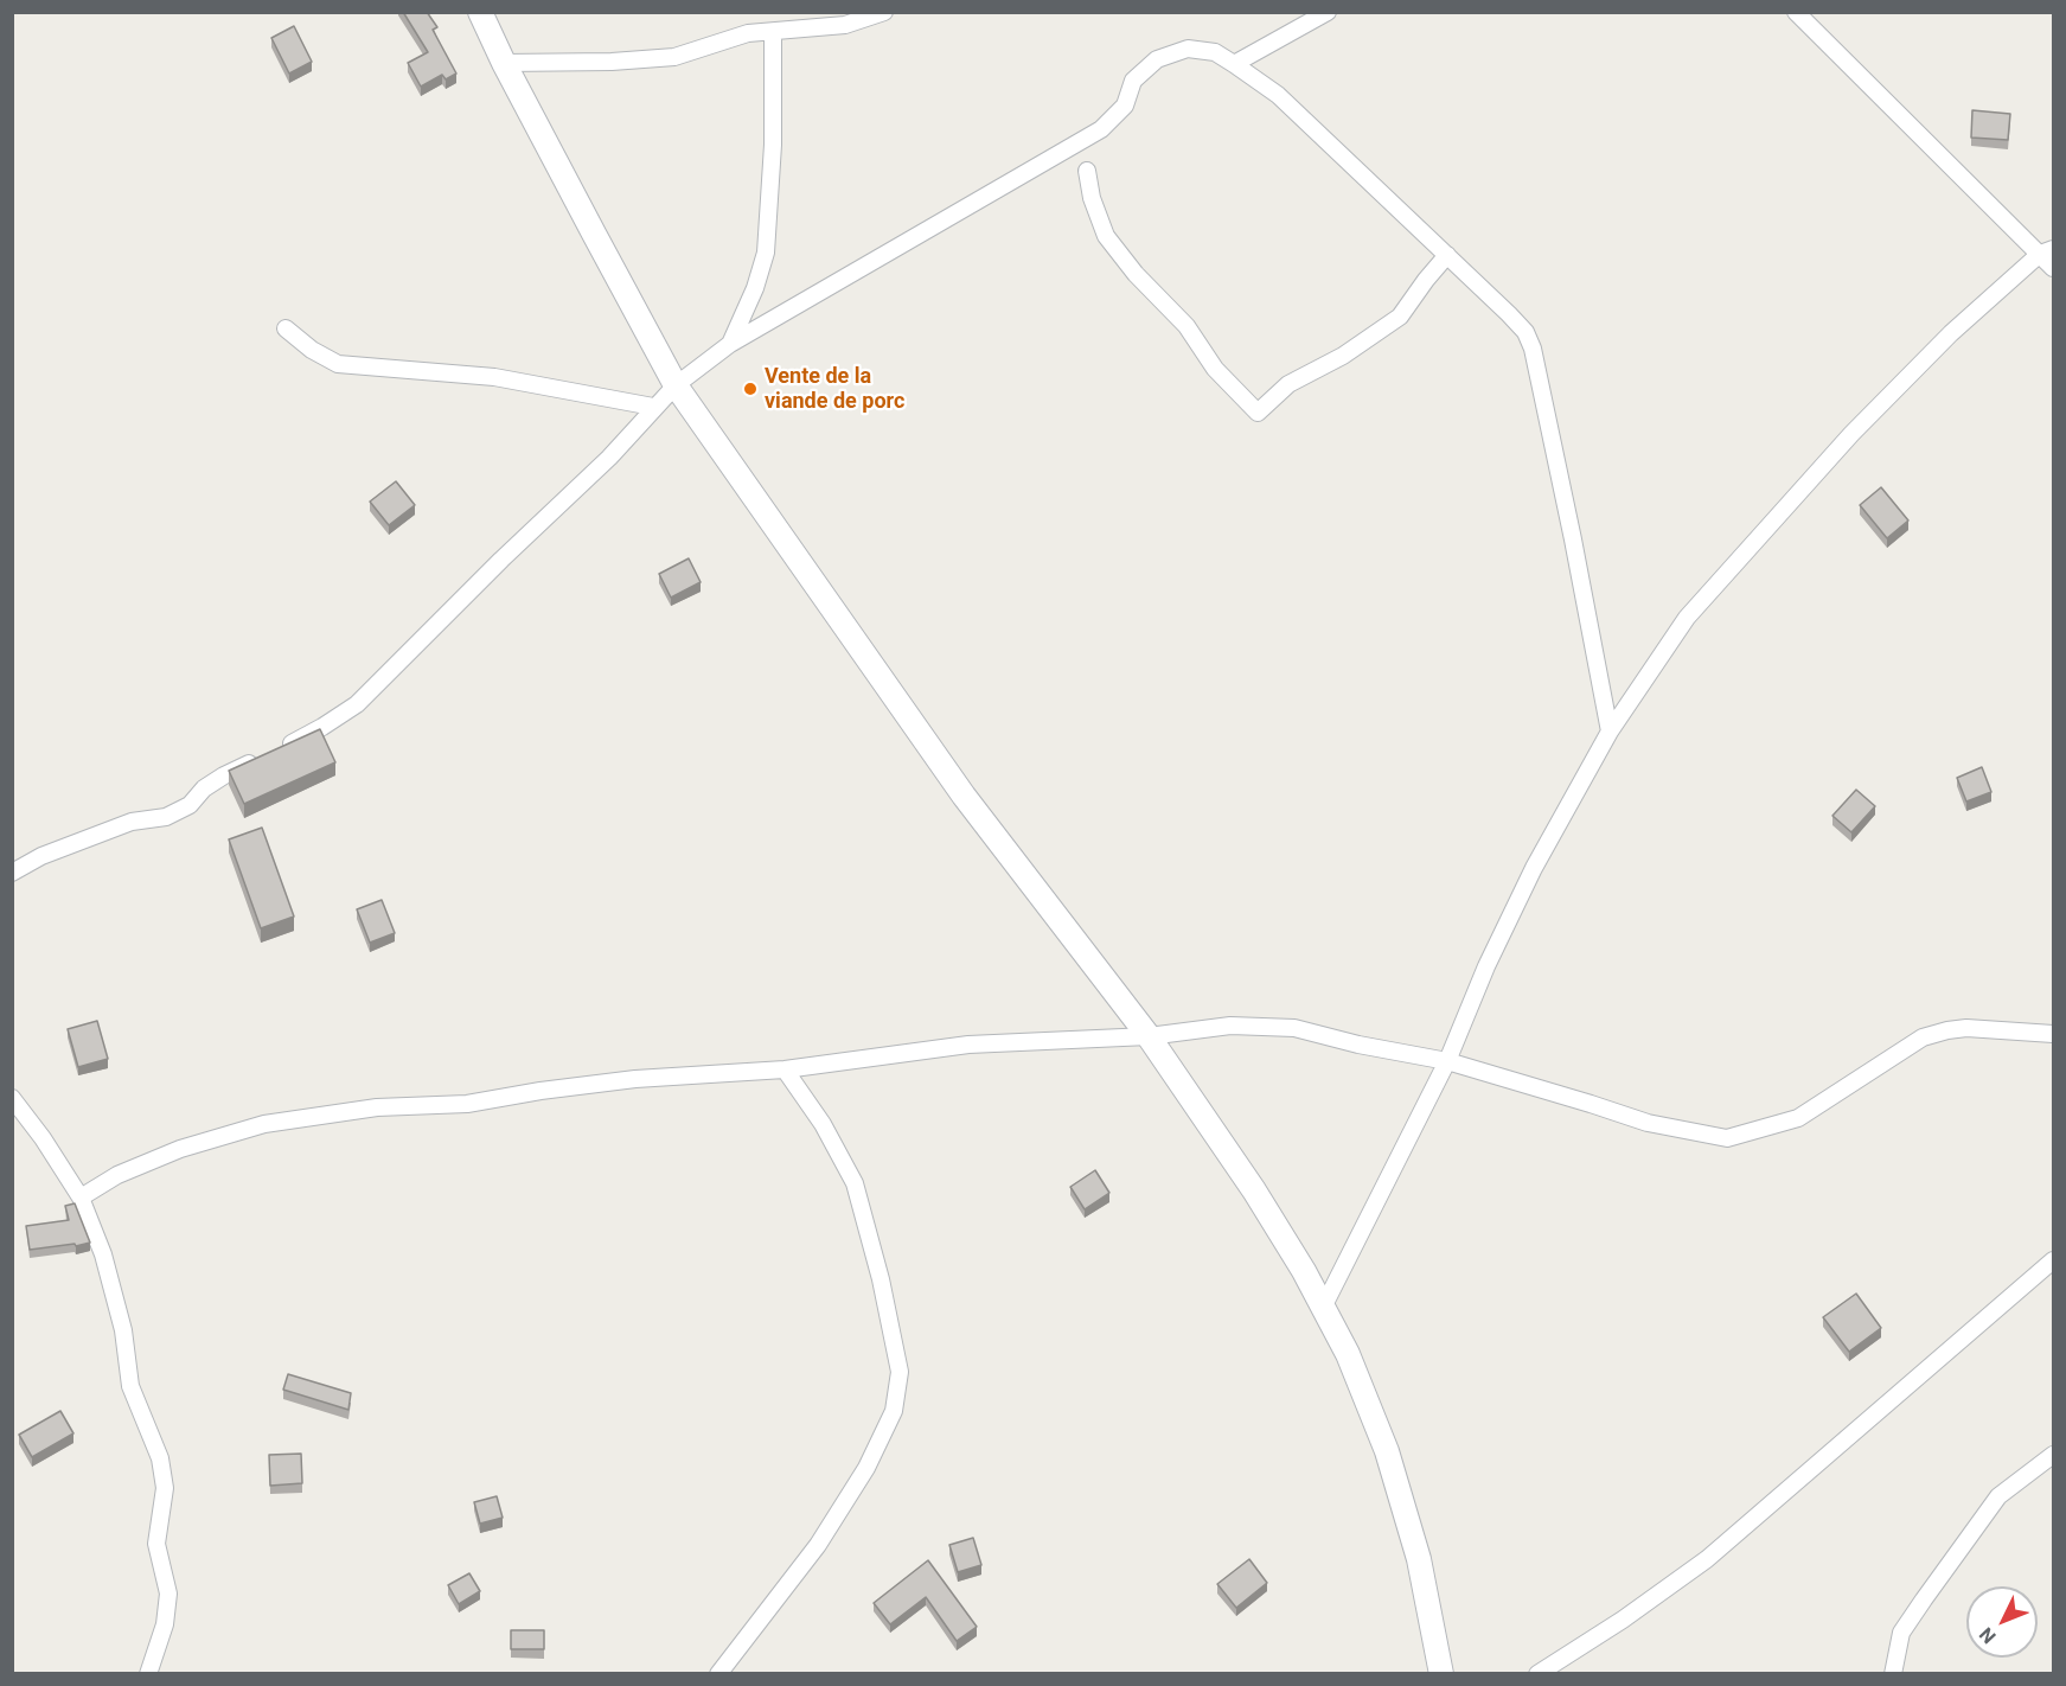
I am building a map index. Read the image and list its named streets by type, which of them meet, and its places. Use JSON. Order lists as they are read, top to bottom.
{
  "places": ["Vente de la viande de porc"],
  "north": "bottom left"
}
